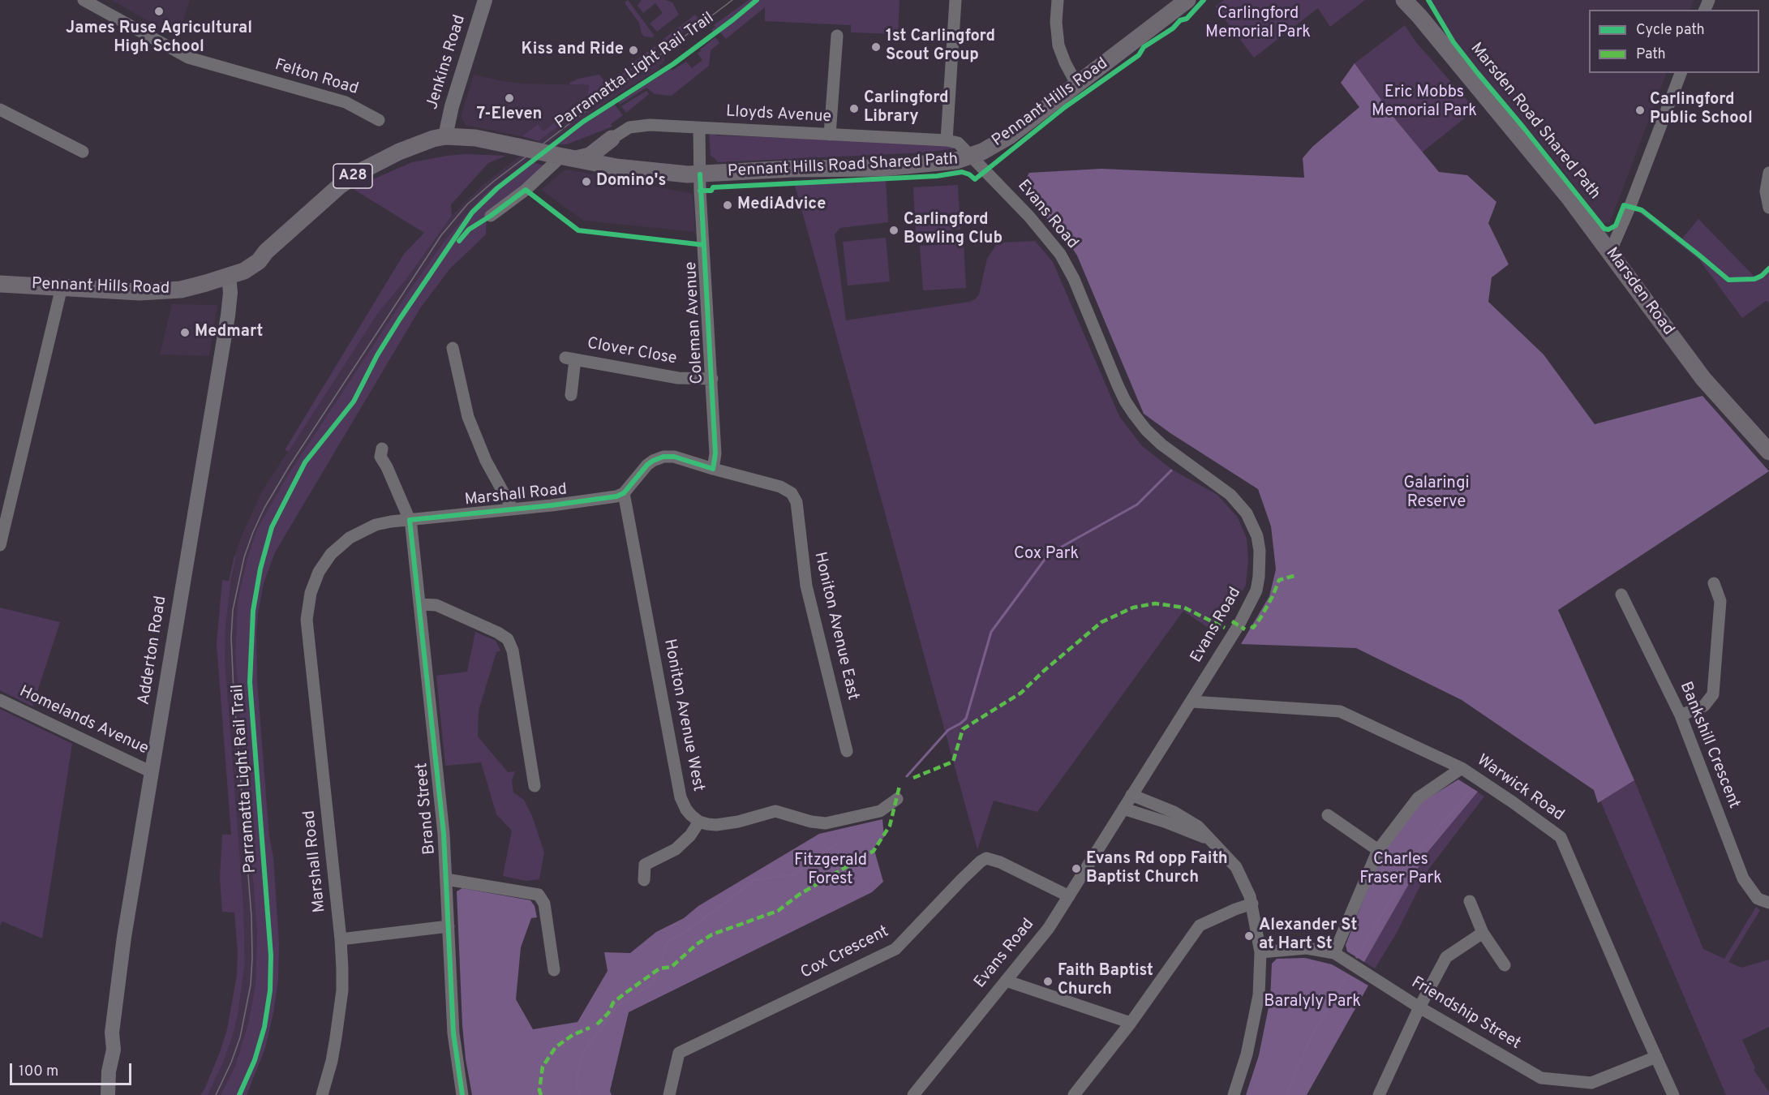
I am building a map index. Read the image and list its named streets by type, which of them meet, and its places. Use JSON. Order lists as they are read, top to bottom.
{
  "streets": {
    "highway": ["Pennant Hills Road", "A28", "Marsden Road"],
    "main road": ["Jenkins Road", "Adderton Road"],
    "street": [
      "Felton Road",
      "Lloyds Avenue",
      "Evans Road",
      "Coleman Avenue",
      "Clover Close",
      "Marshall Road",
      "Honiton Avenue East",
      "Honiton Avenue West",
      "Homelands Avenue",
      "Bankshill Crescent",
      "Warwick Road",
      "Brand Street",
      "Cox Crescent",
      "Friendship Street"
    ],
    "cycle path": ["Parramatta Light Rail Trail", "Marsden Road Shared Path", "Pennant Hills Road Shared Path"]
  },
  "crossings": [
    ["Jenkins Road", "Pennant Hills Road"],
    ["Pennant Hills Road", "Lloyds Avenue"],
    ["Pennant Hills Road", "Evans Road"],
    ["Pennant Hills Road", "Coleman Avenue"],
    ["Pennant Hills Road", "Adderton Road"],
    ["Lloyds Avenue", "Evans Road"],
    ["Lloyds Avenue", "Coleman Avenue"],
    ["Evans Road", "Warwick Road"],
    ["Evans Road", "Cox Crescent"],
    ["Coleman Avenue", "Clover Close"],
    ["Coleman Avenue", "Honiton Avenue East"],
    ["Marshall Road", "Honiton Avenue East"],
    ["Marshall Road", "Honiton Avenue West"],
    ["Marshall Road", "Brand Street"],
    ["Honiton Avenue East", "Honiton Avenue West"],
    ["Adderton Road", "Homelands Avenue"],
    ["Warwick Road", "Friendship Street"]
  ],
  "parks": [
    "Carlingford Memorial Park",
    "Eric Mobbs Memorial Park",
    "Galaringi Reserve",
    "Cox Park",
    "Charles Fraser Park",
    "Fitzgerald Forest",
    "Baralyly Park"
  ],
  "places": [
    "James Ruse Agricultural High School",
    "1st Carlingford Scout Group",
    "Kiss and Ride",
    "7-Eleven",
    "Carlingford Library",
    "Carlingford Public School",
    "Domino's",
    "MediAdvice",
    "Carlingford Bowling Club",
    "Medmart",
    "Evans Rd opp Faith Baptist Church",
    "Alexander St at Hart St",
    "Faith Baptist Church"
  ],
  "legend": ["Cycle path", "Path"],
  "scale_bar": "100 m"
}
